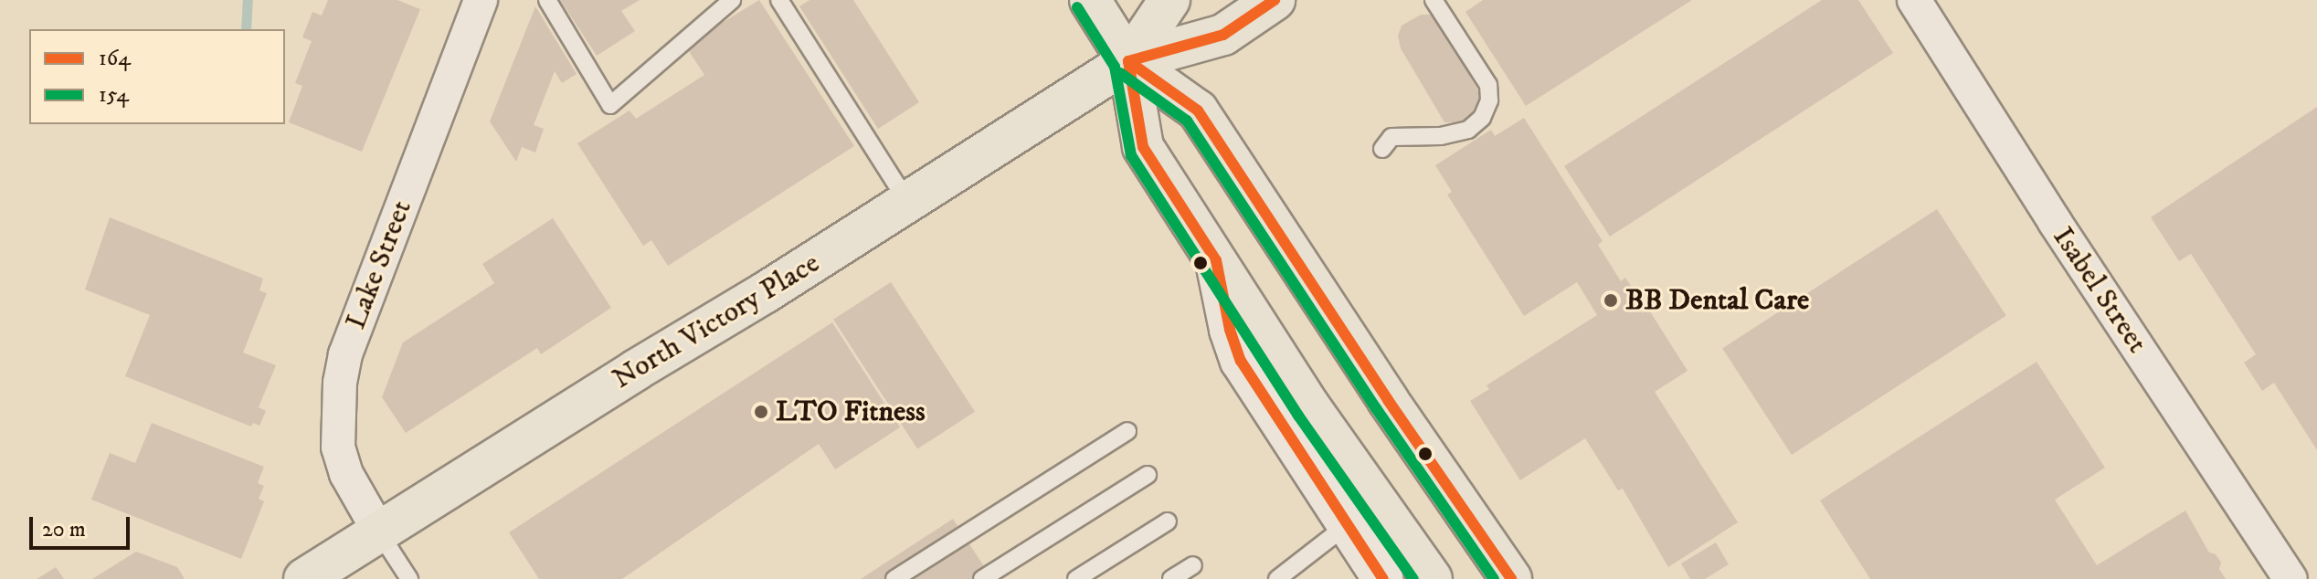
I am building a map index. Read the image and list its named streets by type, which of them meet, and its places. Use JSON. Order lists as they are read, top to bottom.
{
  "streets": {
    "main road": ["North Victory Place"],
    "street": ["Lake Street", "Isabel Street"]
  },
  "crossings": [
    ["Lake Street", "North Victory Place"]
  ],
  "places": ["BB Dental Care", "LTO Fitness"],
  "lines": ["transit line 164", "transit line 154"],
  "legend": ["164", "154"],
  "scale_bar": "20 m"
}
